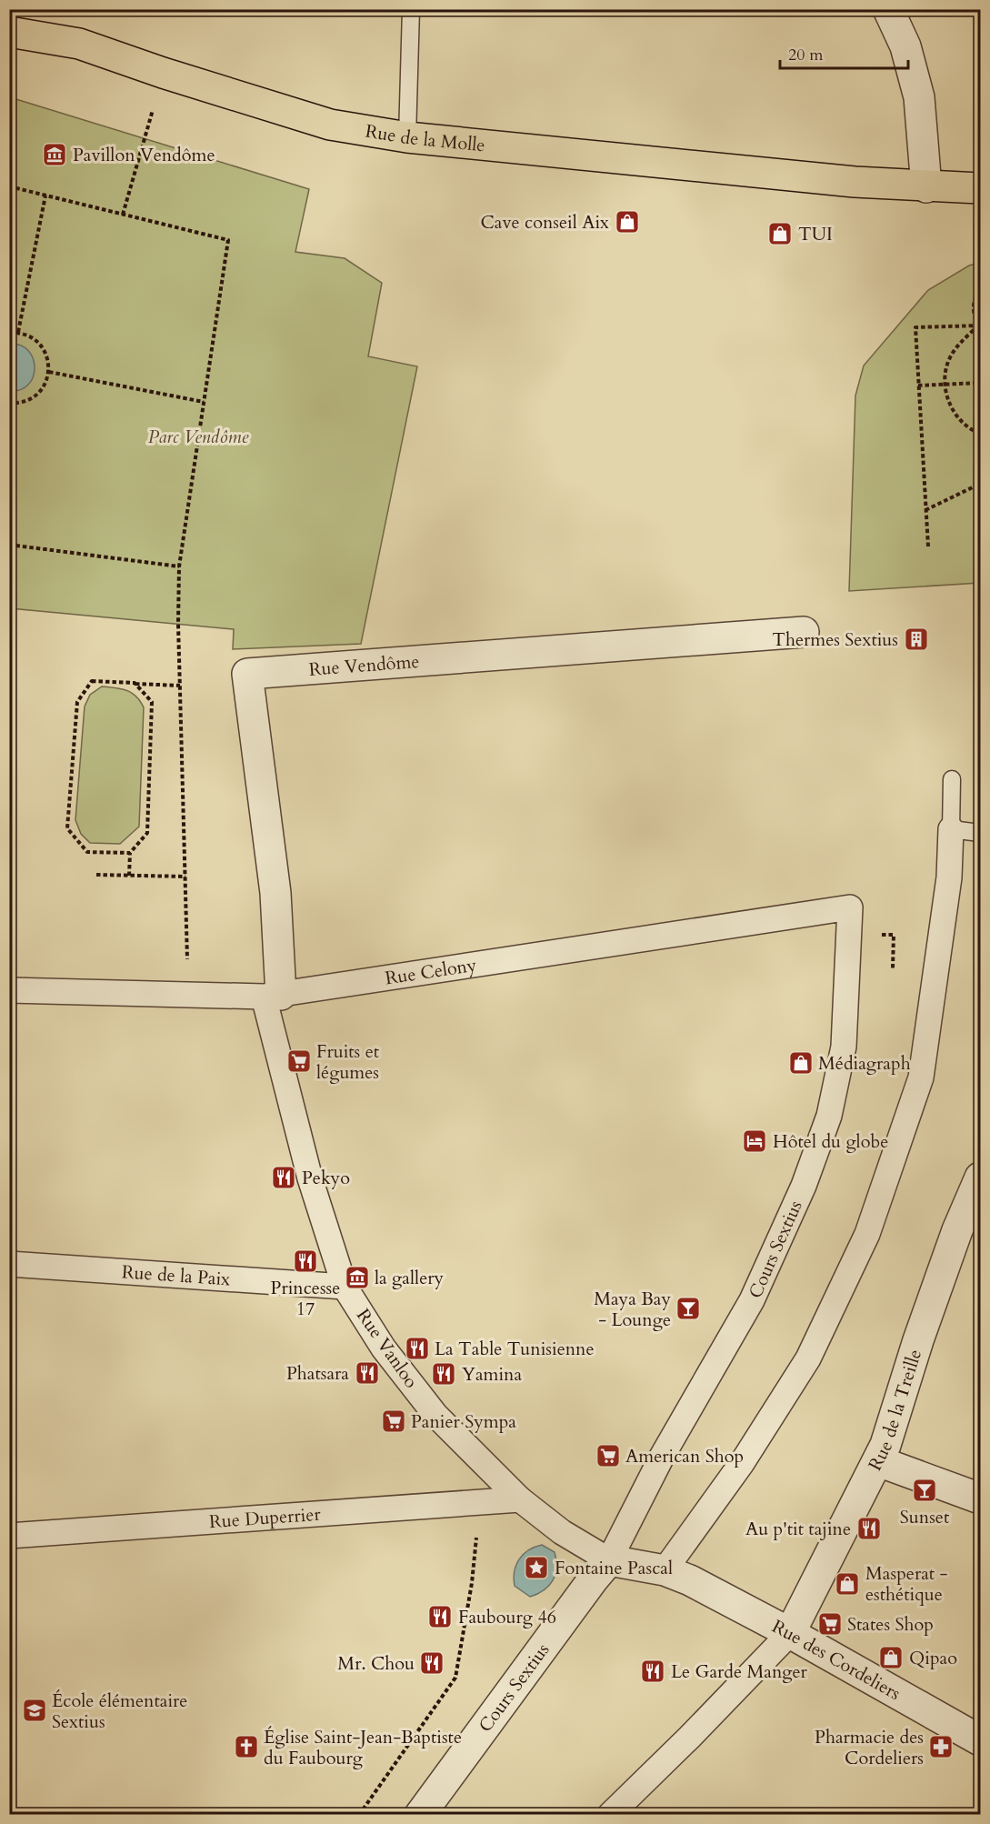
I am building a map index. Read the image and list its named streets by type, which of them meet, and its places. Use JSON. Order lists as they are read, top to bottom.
{
  "streets": {
    "main road": ["Rue de la Molle"],
    "street": [
      "Rue Vendôme",
      "Rue Celony",
      "Cours Sextius",
      "Rue de la Paix",
      "Rue Vanloo",
      "Rue de la Treille",
      "Rue Duperrier",
      "Rue des Cordeliers"
    ]
  },
  "crossings": [
    ["Rue Vendôme", "Rue Celony"],
    ["Rue Vendôme", "Rue Vanloo"],
    ["Rue Celony", "Cours Sextius"],
    ["Rue Celony", "Rue Vanloo"],
    ["Cours Sextius", "Rue Vanloo"],
    ["Rue de la Paix", "Rue Vanloo"],
    ["Rue Vanloo", "Rue Duperrier"],
    ["Rue de la Treille", "Rue des Cordeliers"]
  ],
  "parks": ["Parc Vendôme"],
  "places": {
    "museum": ["Pavillon Vendôme", "la gallery"],
    "shop": [
      "Cave conseil Aix",
      "TUI",
      "Médiagraph",
      "Masperat - esthétique",
      "Qipao"
    ],
    "building": ["Thermes Sextius"],
    "supermarket": [
      "Fruits et légumes",
      "Panier Sympa",
      "American Shop",
      "States Shop"
    ],
    "hotel": ["Hôtel du globe"],
    "restaurant": [
      "Pekyo",
      "Princesse 17",
      "La Table Tunisienne",
      "Phatsara",
      "Yamina",
      "Au p'tit tajine",
      "Faubourg 46",
      "Mr. Chou",
      "Le Garde Manger"
    ],
    "bar": ["Maya Bay - Lounge", "Sunset"],
    "place": ["Fontaine Pascal"],
    "school or university": ["École élémentaire Sextius"],
    "church": ["Église Saint-Jean-Baptiste du Faubourg"],
    "pharmacy": ["Pharmacie des Cordeliers"]
  },
  "scale_bar": "20 m"
}
